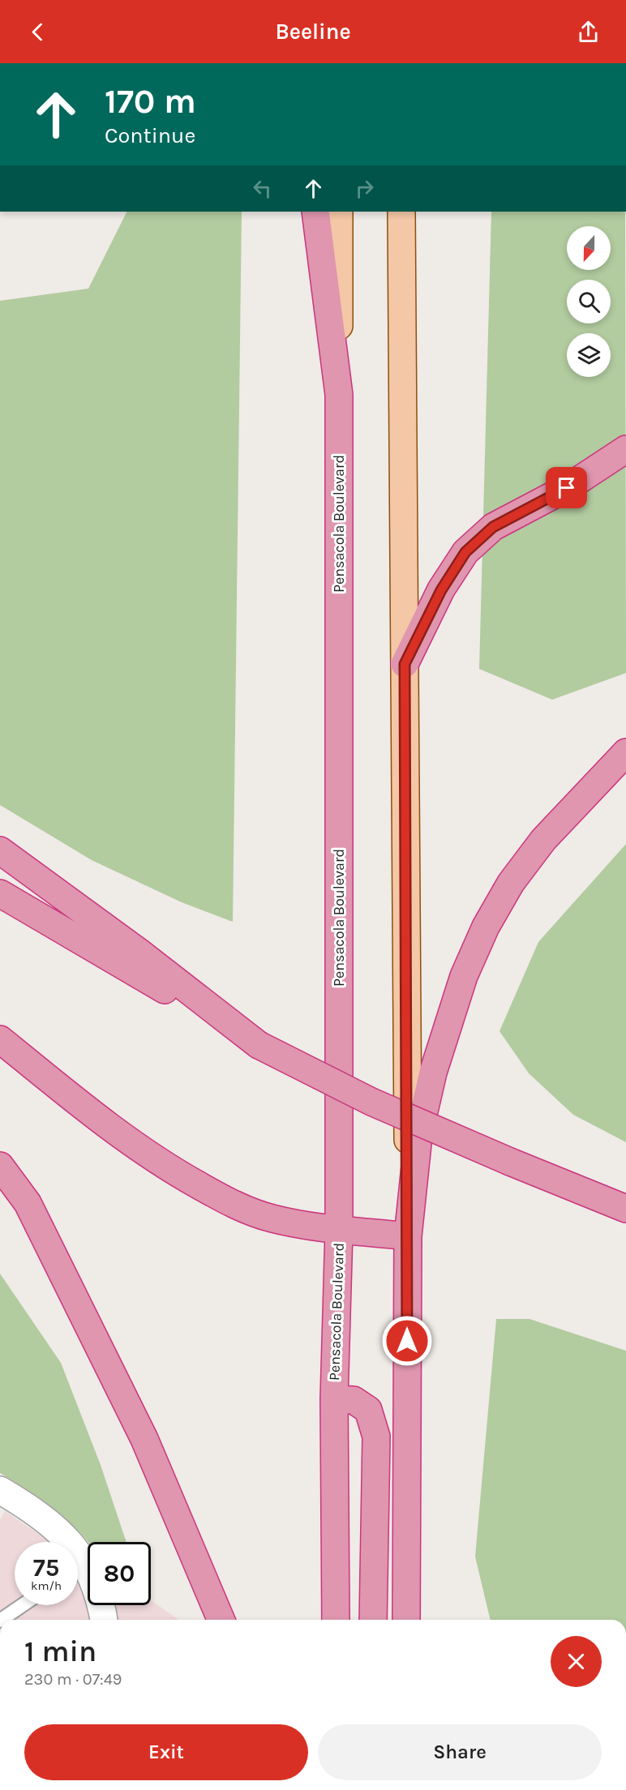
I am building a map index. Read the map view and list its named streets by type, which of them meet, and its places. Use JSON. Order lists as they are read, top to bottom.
{
  "streets": {
    "highway": ["Pensacola Boulevard"]
  },
  "north": "bottom",
  "page": {
    "header": "Beeline",
    "turn": ["170 m", "Continue"],
    "speed": "75 km/h",
    "limit": "80",
    "heading": ["1 min", "230 m · 07:49"],
    "buttons": ["Exit", "Share"]
  }
}
